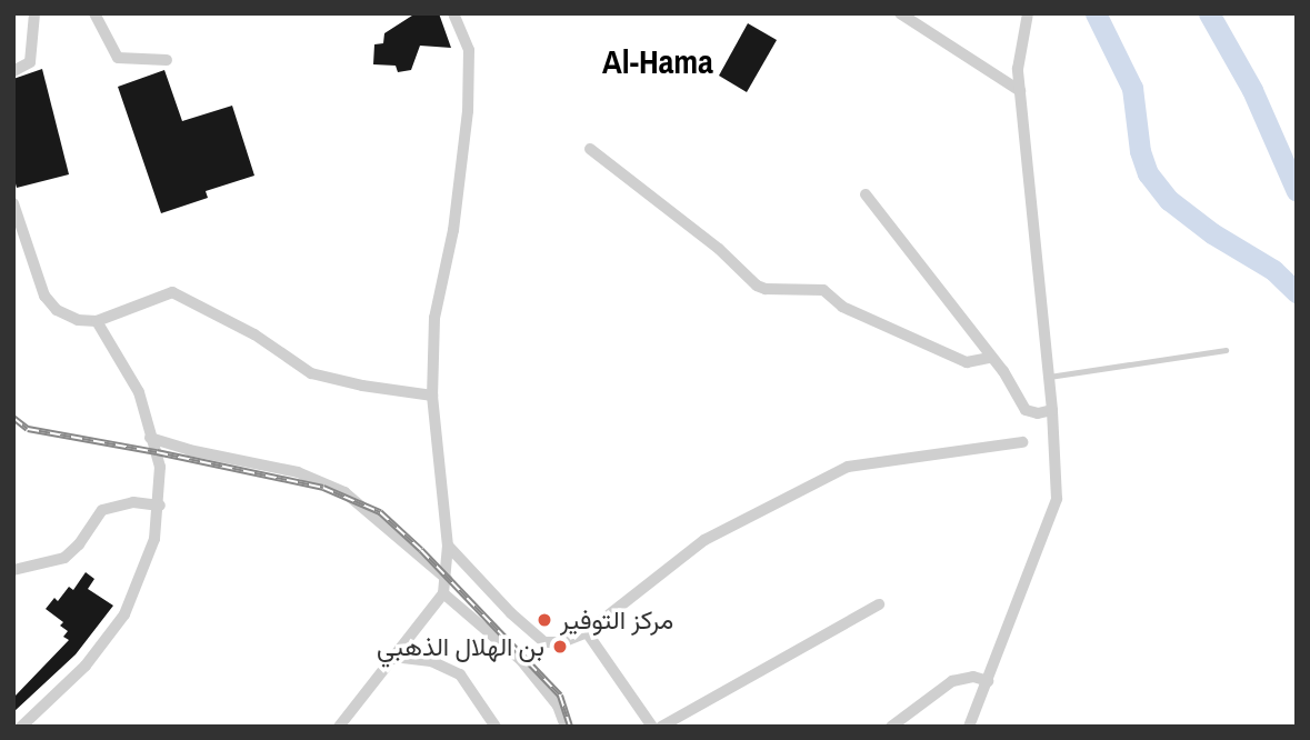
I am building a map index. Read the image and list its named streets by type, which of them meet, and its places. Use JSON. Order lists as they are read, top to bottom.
{
  "districts": ["Al-Hama"],
  "places": ["مركز التوفير", "بن الهلال الذهبي"]
}
